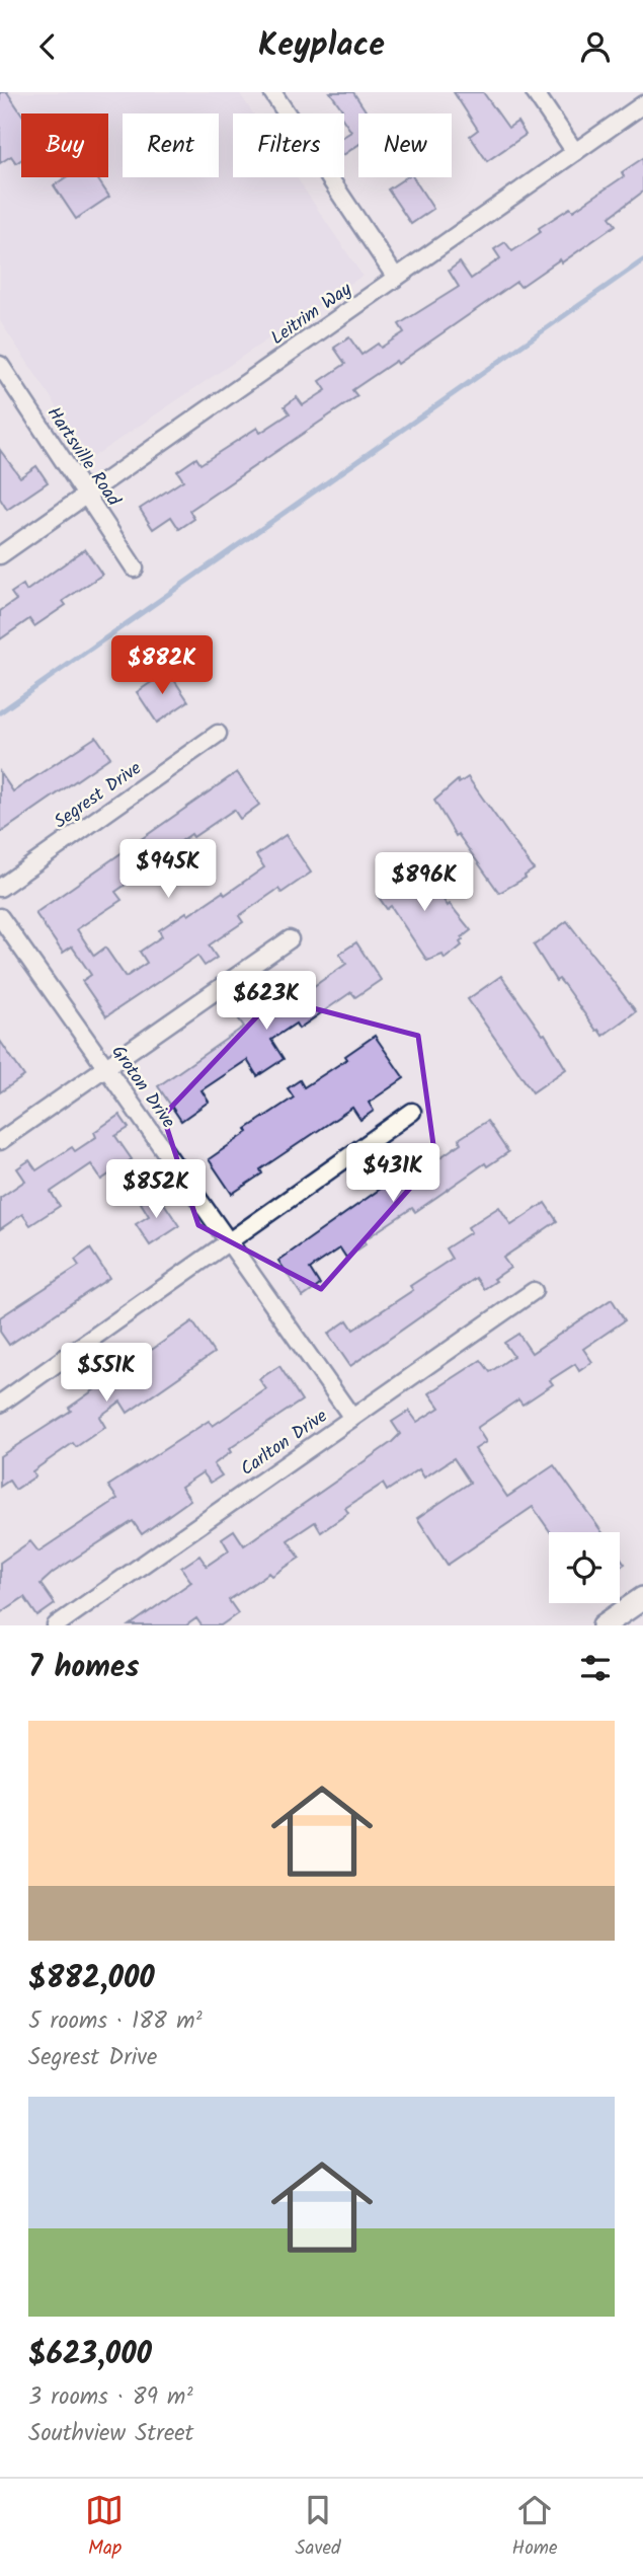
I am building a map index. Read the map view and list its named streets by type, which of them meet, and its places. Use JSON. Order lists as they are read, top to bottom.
{
  "streets": {
    "street": [
      "Leitrim Way",
      "Hartsville Road",
      "Segrest Drive",
      "Groton Drive",
      "Carlton Drive"
    ]
  },
  "crossings": [
    ["Leitrim Way", "Hartsville Road"],
    ["Groton Drive", "Carlton Drive"]
  ],
  "page": {
    "header": "Keyplace",
    "chip": [
      "Buy",
      "Rent",
      "Filters",
      "New"
    ],
    "price": [
      "$882K",
      "$945K",
      "$896K",
      "$623K",
      "$431K",
      "$852K",
      "$551K"
    ],
    "heading": "7 homes",
    "list": [
      {
        "name": "$882,000",
        "note": "5 rooms · 188 m² · Segrest Drive"
      },
      {
        "name": "$623,000",
        "note": "3 rooms · 89 m² · Southview Street"
      }
    ],
    "tabs": ["Map", "Saved", "Home"]
  }
}
